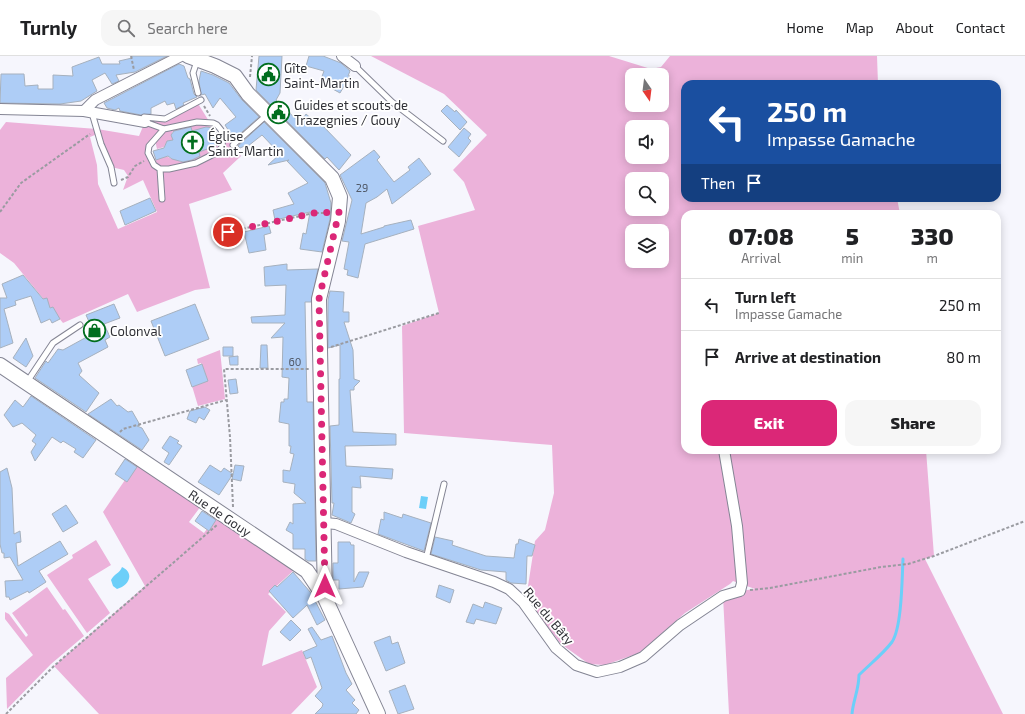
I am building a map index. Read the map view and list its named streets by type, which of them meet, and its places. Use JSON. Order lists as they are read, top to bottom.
{
  "streets": {
    "street": ["Rue de Gouy", "Rue du Bâty"]
  },
  "places": {
    "public building": ["Gîte Saint-Martin", "Guides et scouts de Trazegnies / Gouy"],
    "church": ["Église Saint-Martin"],
    "shop": ["Colonval"]
  },
  "house_numbers": ["29", "60"],
  "north": "bottom",
  "page": {
    "header": "Turnly",
    "search": "Search here",
    "nav": [
      "Home",
      "Map",
      "About",
      "Contact"
    ],
    "turn": ["250 m", "Impasse Gamache"],
    "then": "Then",
    "eta": [
      "07:08",
      "Arrival",
      "5",
      "min",
      "330",
      "m"
    ],
    "list": [
      {
        "name": "Turn left",
        "note": "Impasse Gamache",
        "value": "250 m"
      },
      {
        "name": "Arrive at destination",
        "value": "80 m"
      }
    ],
    "buttons": ["Exit", "Share"]
  }
}
